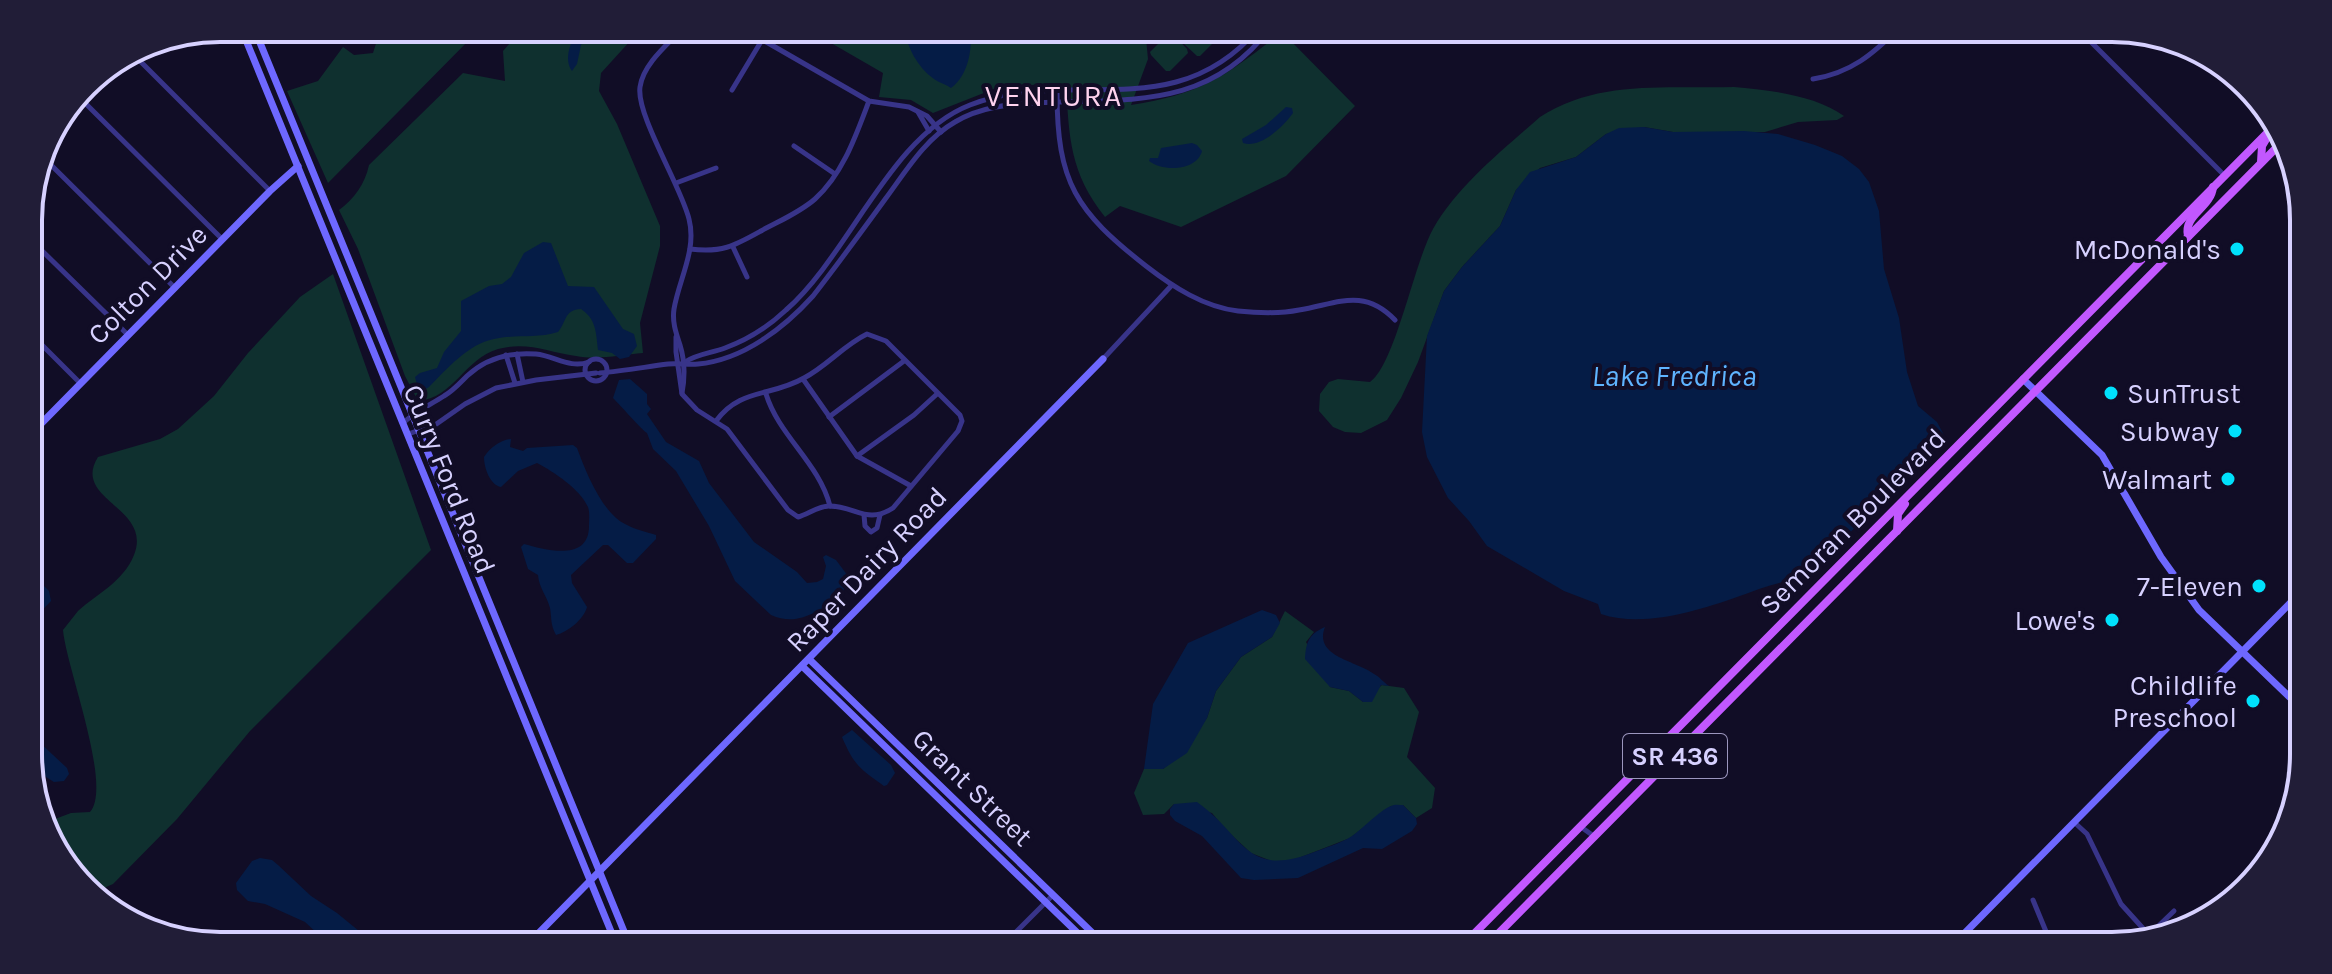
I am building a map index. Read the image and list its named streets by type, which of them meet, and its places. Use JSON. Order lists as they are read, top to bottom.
{
  "streets": {
    "main road": ["Semoran Boulevard", "SR 436"],
    "street": [
      "Colton Drive",
      "Curry Ford Road",
      "Raper Dairy Road",
      "Grant Street"
    ]
  },
  "crossings": [
    ["Colton Drive", "Curry Ford Road"],
    ["Curry Ford Road", "Raper Dairy Road"],
    ["Raper Dairy Road", "Grant Street"]
  ],
  "districts": ["VENTURA"],
  "water": ["Lake Fredrica"],
  "places": [
    "McDonald's",
    "SunTrust",
    "Subway",
    "Walmart",
    "7-Eleven",
    "Lowe's",
    "Childlife Preschool"
  ]
}
